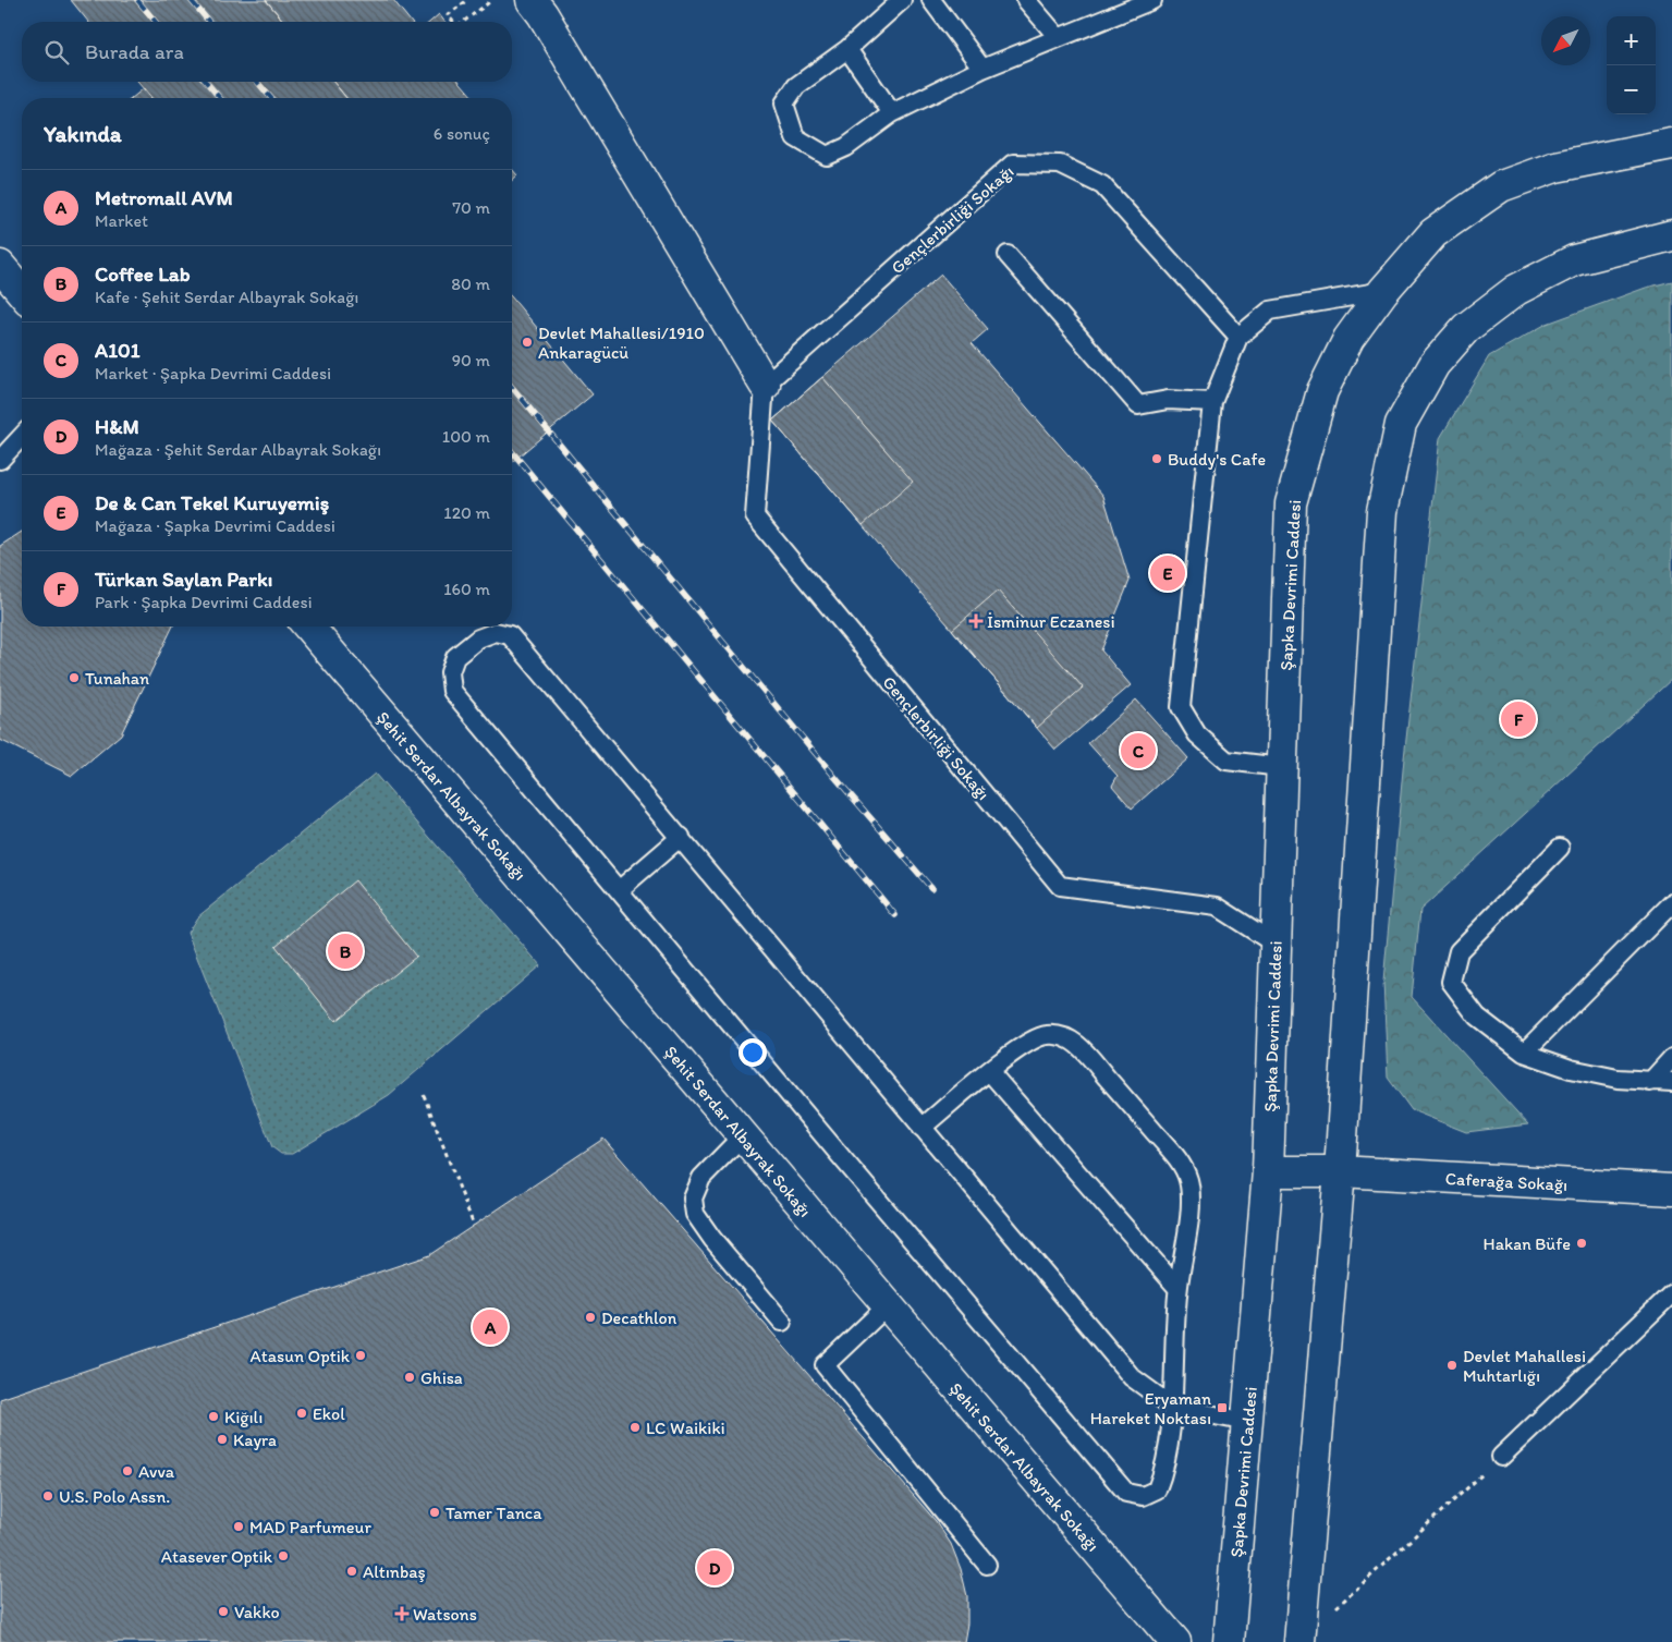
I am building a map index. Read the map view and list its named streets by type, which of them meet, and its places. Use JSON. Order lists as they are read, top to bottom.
{
  "streets": {
    "main road": ["Şapka Devrimi Caddesi", "Şehit Serdar Albayrak Sokağı", "Caferağa Sokağı"],
    "lane": ["Gençlerbirliği Sokağı"]
  },
  "crossings": [
    ["Gençlerbirliği Sokağı", "Şapka Devrimi Caddesi"]
  ],
  "places": {
    "other": [
      "Devlet Mahallesi/1910 Ankaragücü",
      "Buddy's Cafe",
      "Tunahan",
      "Hakan Büfe",
      "Decathlon",
      "Atasun Optik",
      "Devlet Mahallesi Muhtarlığı",
      "Ghisa",
      "Ekol",
      "Kiğılı",
      "LC Waikiki",
      "Kayra",
      "Avva",
      "U.S. Polo Assn.",
      "Tamer Tanca",
      "MAD Parfumeur",
      "Atasever Optik",
      "Altınbaş",
      "Vakko"
    ],
    "health": ["İsminur Eczanesi", "Watsons"],
    "transit": ["Eryaman Hareket Noktası"]
  },
  "north": "bottom left",
  "page": {
    "map_buttons": ["+", "−"],
    "search": "Burada ara",
    "heading": ["Yakında", "6 sonuç"],
    "list": [
      {
        "mark": "A",
        "name": "Metromall AVM",
        "note": "Market",
        "value": "70 m"
      },
      {
        "mark": "B",
        "name": "Coffee Lab",
        "note": "Kafe · Şehit Serdar Albayrak Sokağı",
        "value": "80 m"
      },
      {
        "mark": "C",
        "name": "A101",
        "note": "Market · Şapka Devrimi Caddesi",
        "value": "90 m"
      },
      {
        "mark": "D",
        "name": "H&M",
        "note": "Mağaza · Şehit Serdar Albayrak Sokağı",
        "value": "100 m"
      },
      {
        "mark": "E",
        "name": "De & Can Tekel Kuruyemiş",
        "note": "Mağaza · Şapka Devrimi Caddesi",
        "value": "120 m"
      },
      {
        "mark": "F",
        "name": "Türkan Saylan Parkı",
        "note": "Park · Şapka Devrimi Caddesi",
        "value": "160 m"
      }
    ],
    "pins": [
      "E",
      "F",
      "C",
      "B",
      "A",
      "D"
    ]
  }
}
